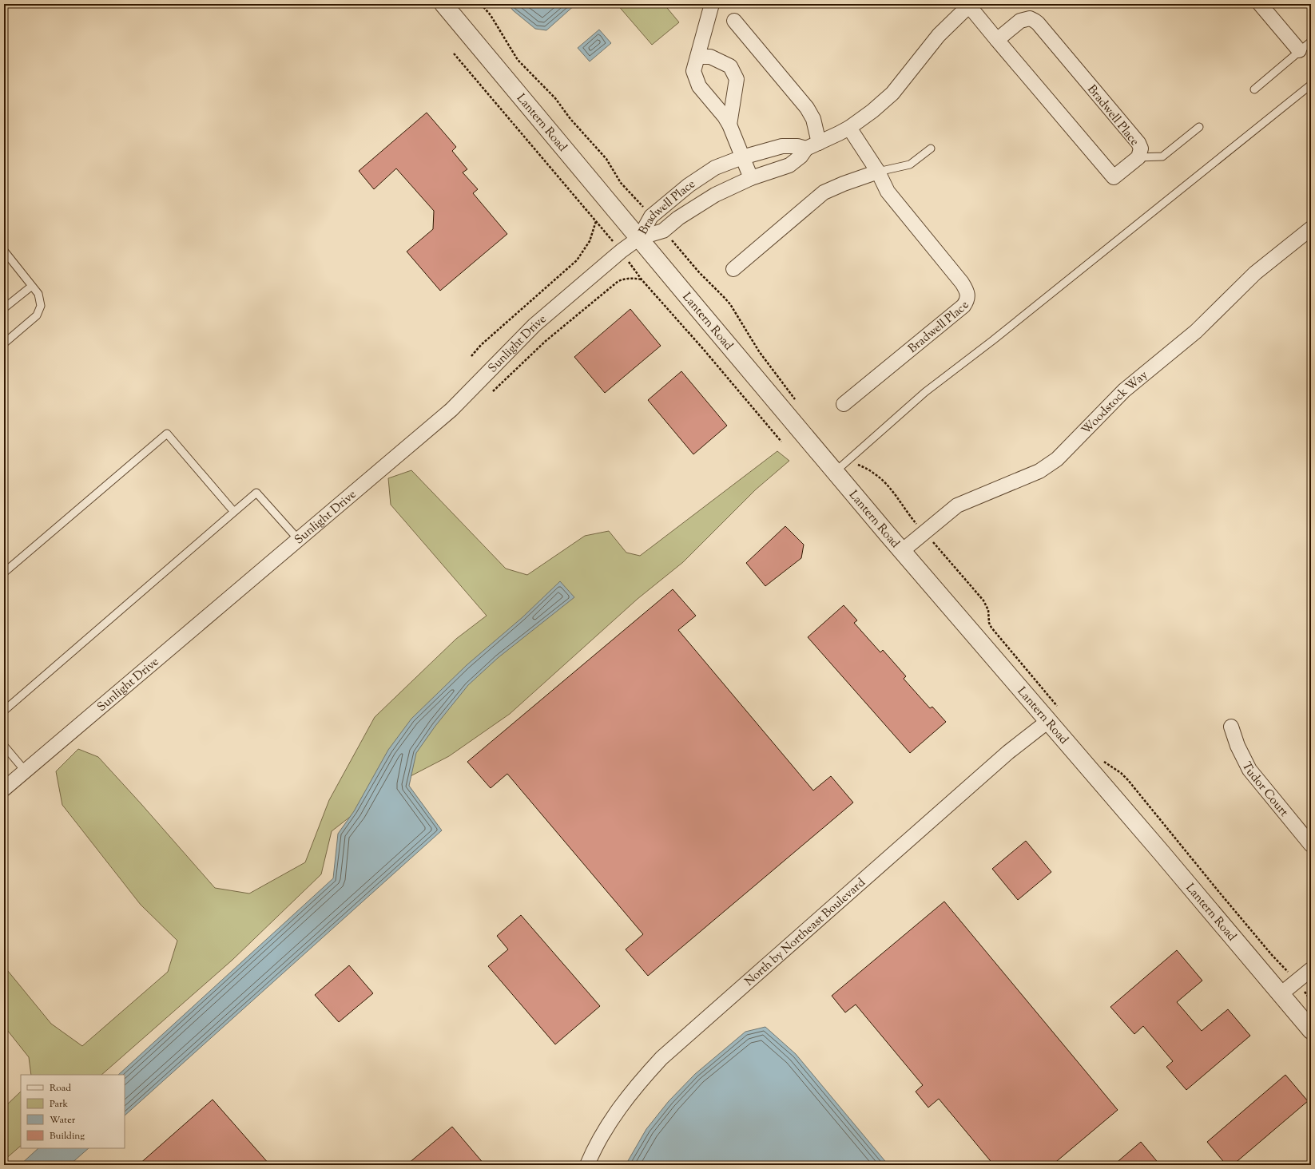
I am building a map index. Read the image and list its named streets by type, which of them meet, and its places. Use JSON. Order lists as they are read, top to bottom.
{
  "streets": {
    "street": [
      "Bradwell Place",
      "Lantern Road",
      "Sunlight Drive",
      "Woodstock Way",
      "Tudor Court",
      "North by Northeast Boulevard"
    ]
  },
  "crossings": [
    ["Bradwell Place", "Lantern Road"],
    ["Bradwell Place", "Sunlight Drive"],
    ["Lantern Road", "Sunlight Drive"],
    ["Lantern Road", "Woodstock Way"],
    ["Lantern Road", "North by Northeast Boulevard"]
  ],
  "legend": [
    "Road",
    "Park",
    "Water",
    "Building"
  ]
}
